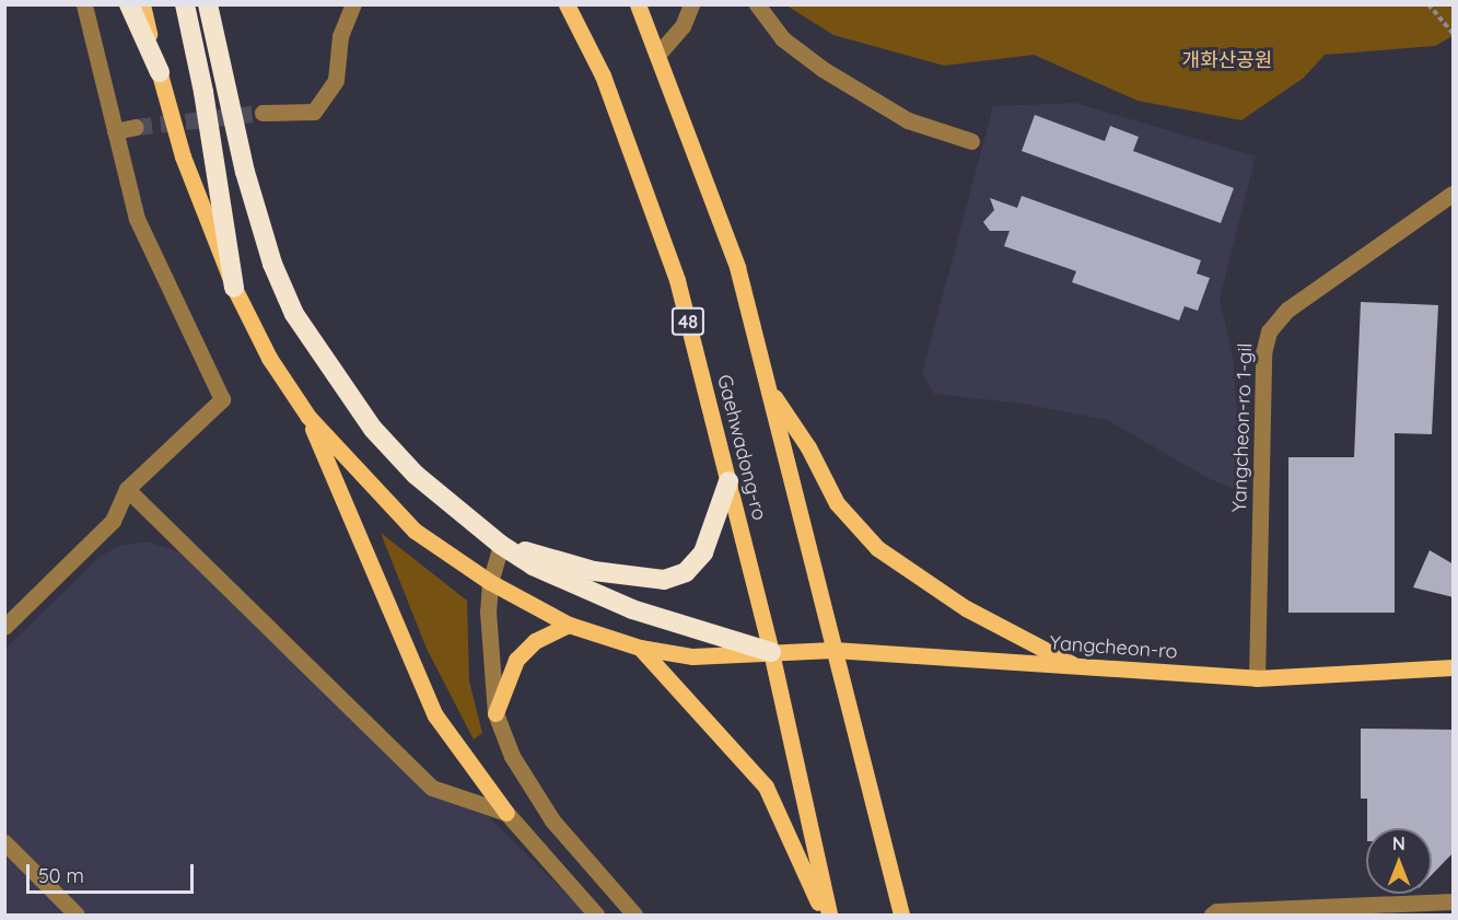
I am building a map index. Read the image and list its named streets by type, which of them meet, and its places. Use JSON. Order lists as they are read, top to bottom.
{
  "streets": {
    "main road": ["48", "Gaehwadong-ro", "Yangcheon-ro"],
    "street": ["Yangcheon-ro 1-gil"]
  },
  "crossings": [
    ["Yangcheon-ro 1-gil", "Yangcheon-ro"],
    ["Gaehwadong-ro", "Yangcheon-ro"]
  ],
  "parks": ["개화산공원"],
  "scale_bar": "50 m",
  "north": "top"
}
